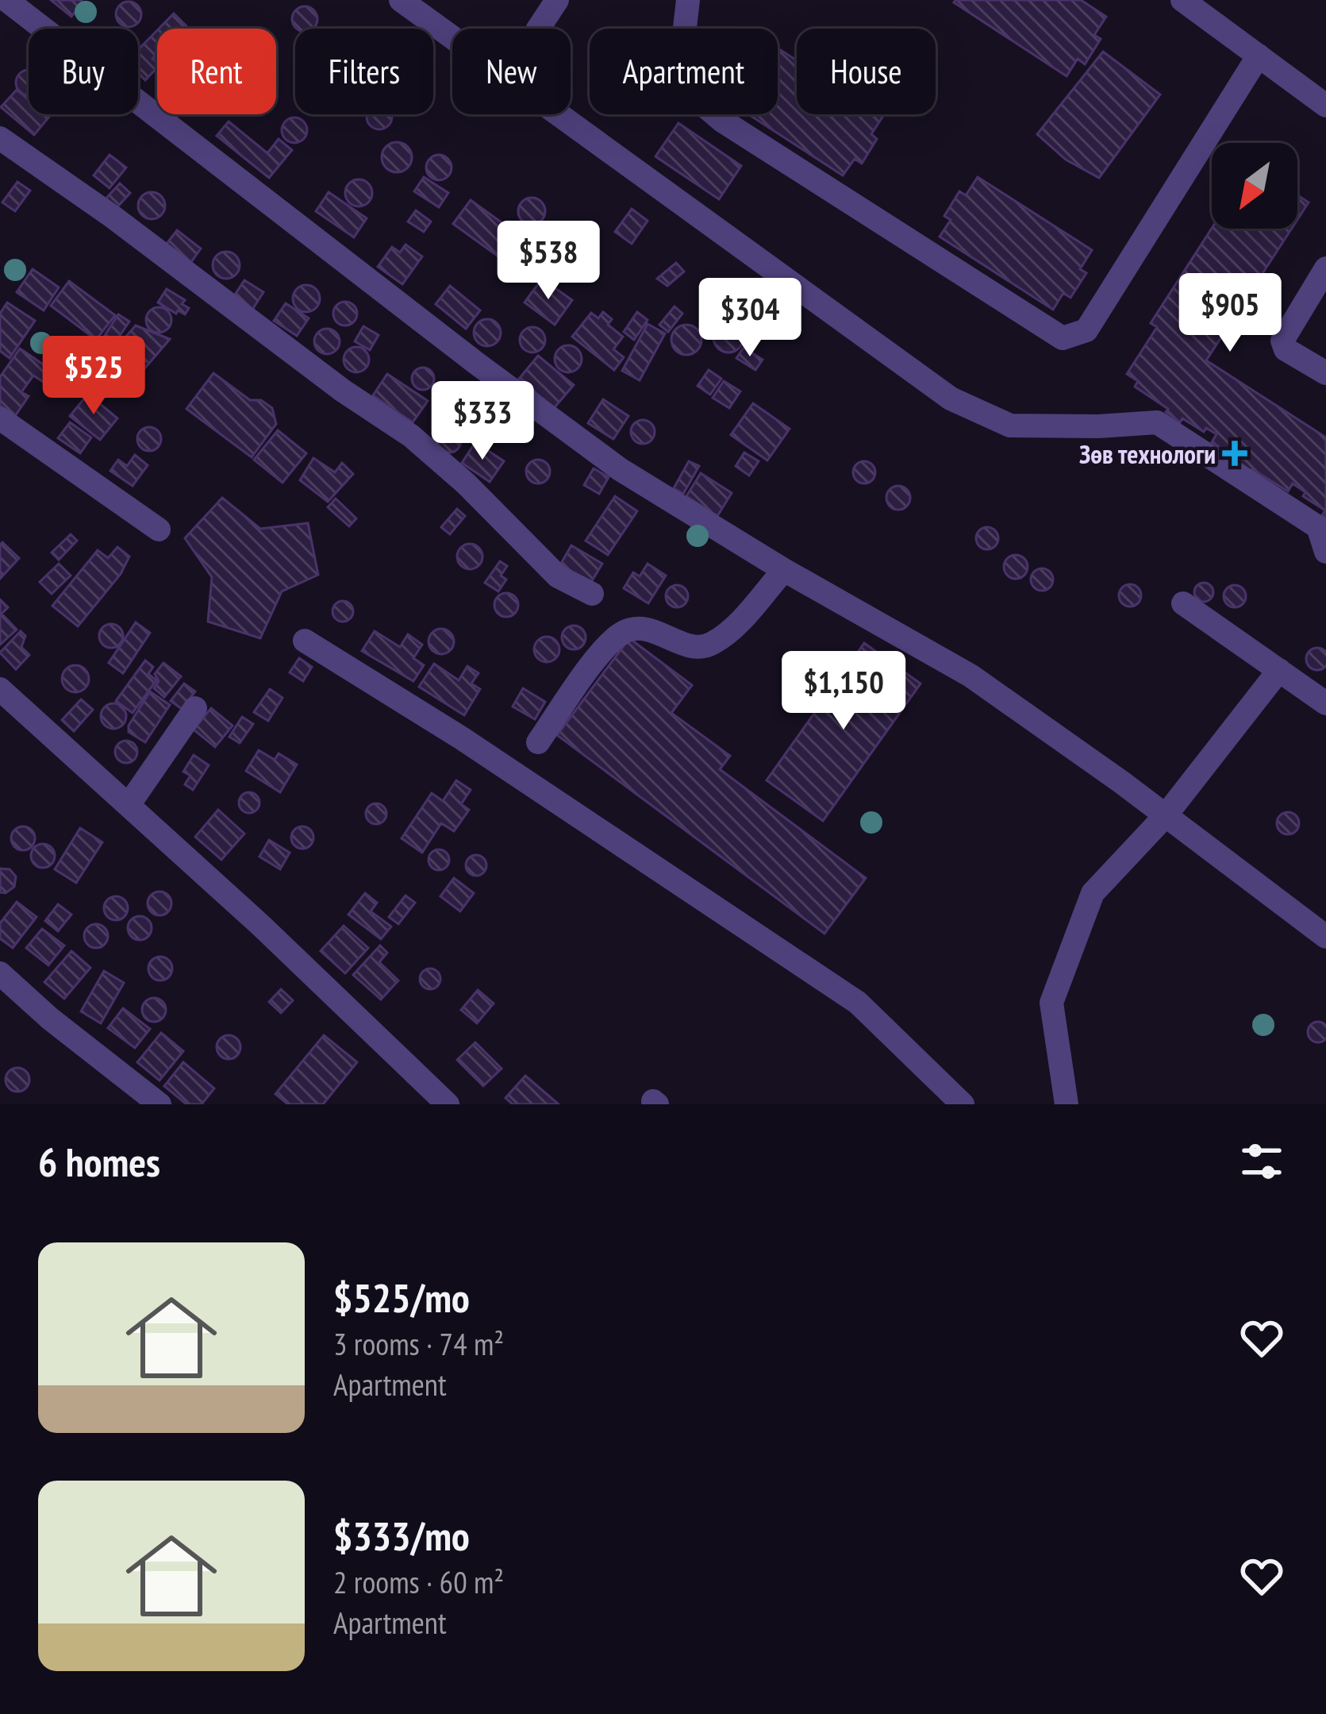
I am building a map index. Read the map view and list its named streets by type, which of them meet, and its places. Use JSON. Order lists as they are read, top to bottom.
{
  "places": {
    "health": ["Зөв технологи"]
  },
  "north": "bottom left",
  "page": {
    "chip": [
      "Buy",
      "Rent",
      "Filters",
      "New",
      "Apartment",
      "House"
    ],
    "price": [
      "$538",
      "$905",
      "$304",
      "$525",
      "$333",
      "$1,150"
    ],
    "heading": "6 homes",
    "list": [
      {
        "name": "$525/mo",
        "note": "3 rooms · 74 m² · Apartment"
      },
      {
        "name": "$333/mo",
        "note": "2 rooms · 60 m² · Apartment"
      }
    ]
  }
}
